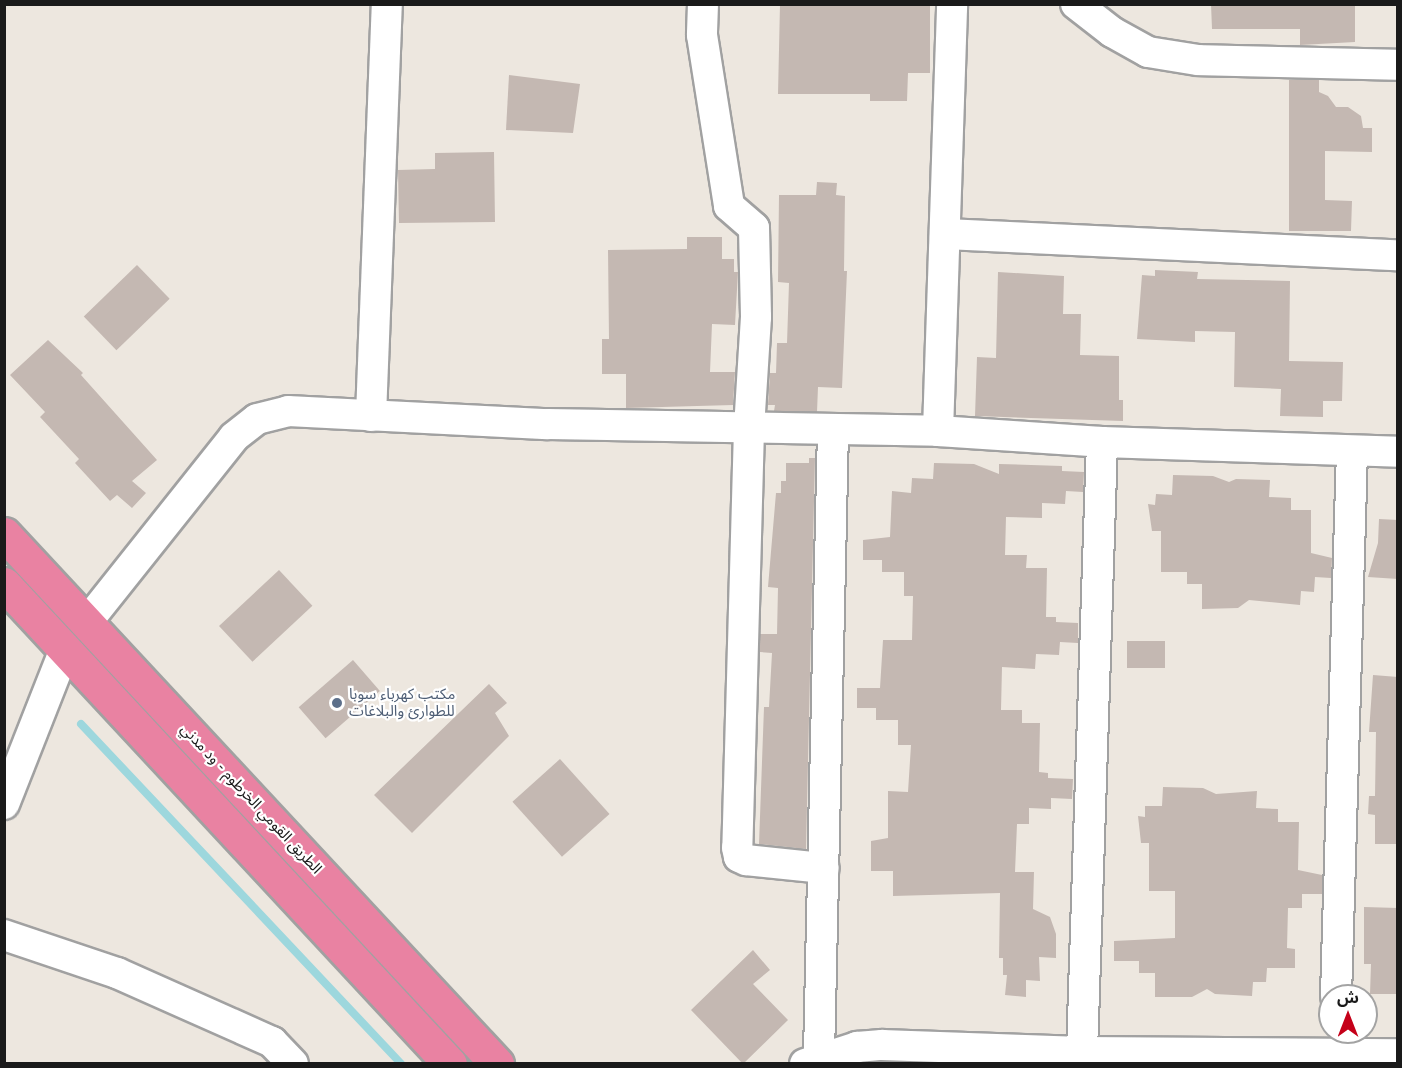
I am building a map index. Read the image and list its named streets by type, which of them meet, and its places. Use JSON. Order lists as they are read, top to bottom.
{
  "streets": {
    "highway": ["الطريق القومي الخرطوم - ود مدني"]
  },
  "places": ["مكتب كهرباء سوبا للطوارئ والبلاغات"],
  "north": "top"
}
